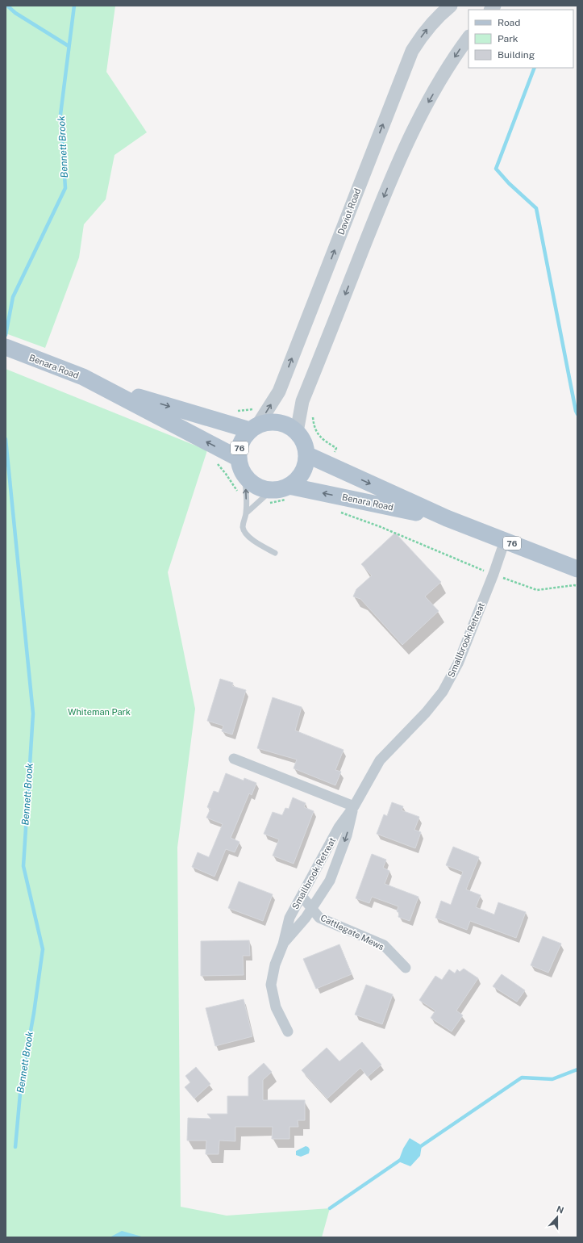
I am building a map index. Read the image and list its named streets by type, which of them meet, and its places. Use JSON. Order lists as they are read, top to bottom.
{
  "streets": {
    "main road": ["Benara Road", "76"],
    "street": ["Daviot Road", "Smallbrook Retreat", "Cattlegate Mews"]
  },
  "crossings": [
    ["Daviot Road", "Benara Road"],
    ["Daviot Road", "76"],
    ["Benara Road", "76"],
    ["Benara Road", "Smallbrook Retreat"],
    ["Smallbrook Retreat", "Cattlegate Mews"]
  ],
  "water": ["Bennett Brook"],
  "parks": ["Whiteman Park"],
  "legend": ["Road", "Park", "Building"],
  "north": "top"
}
